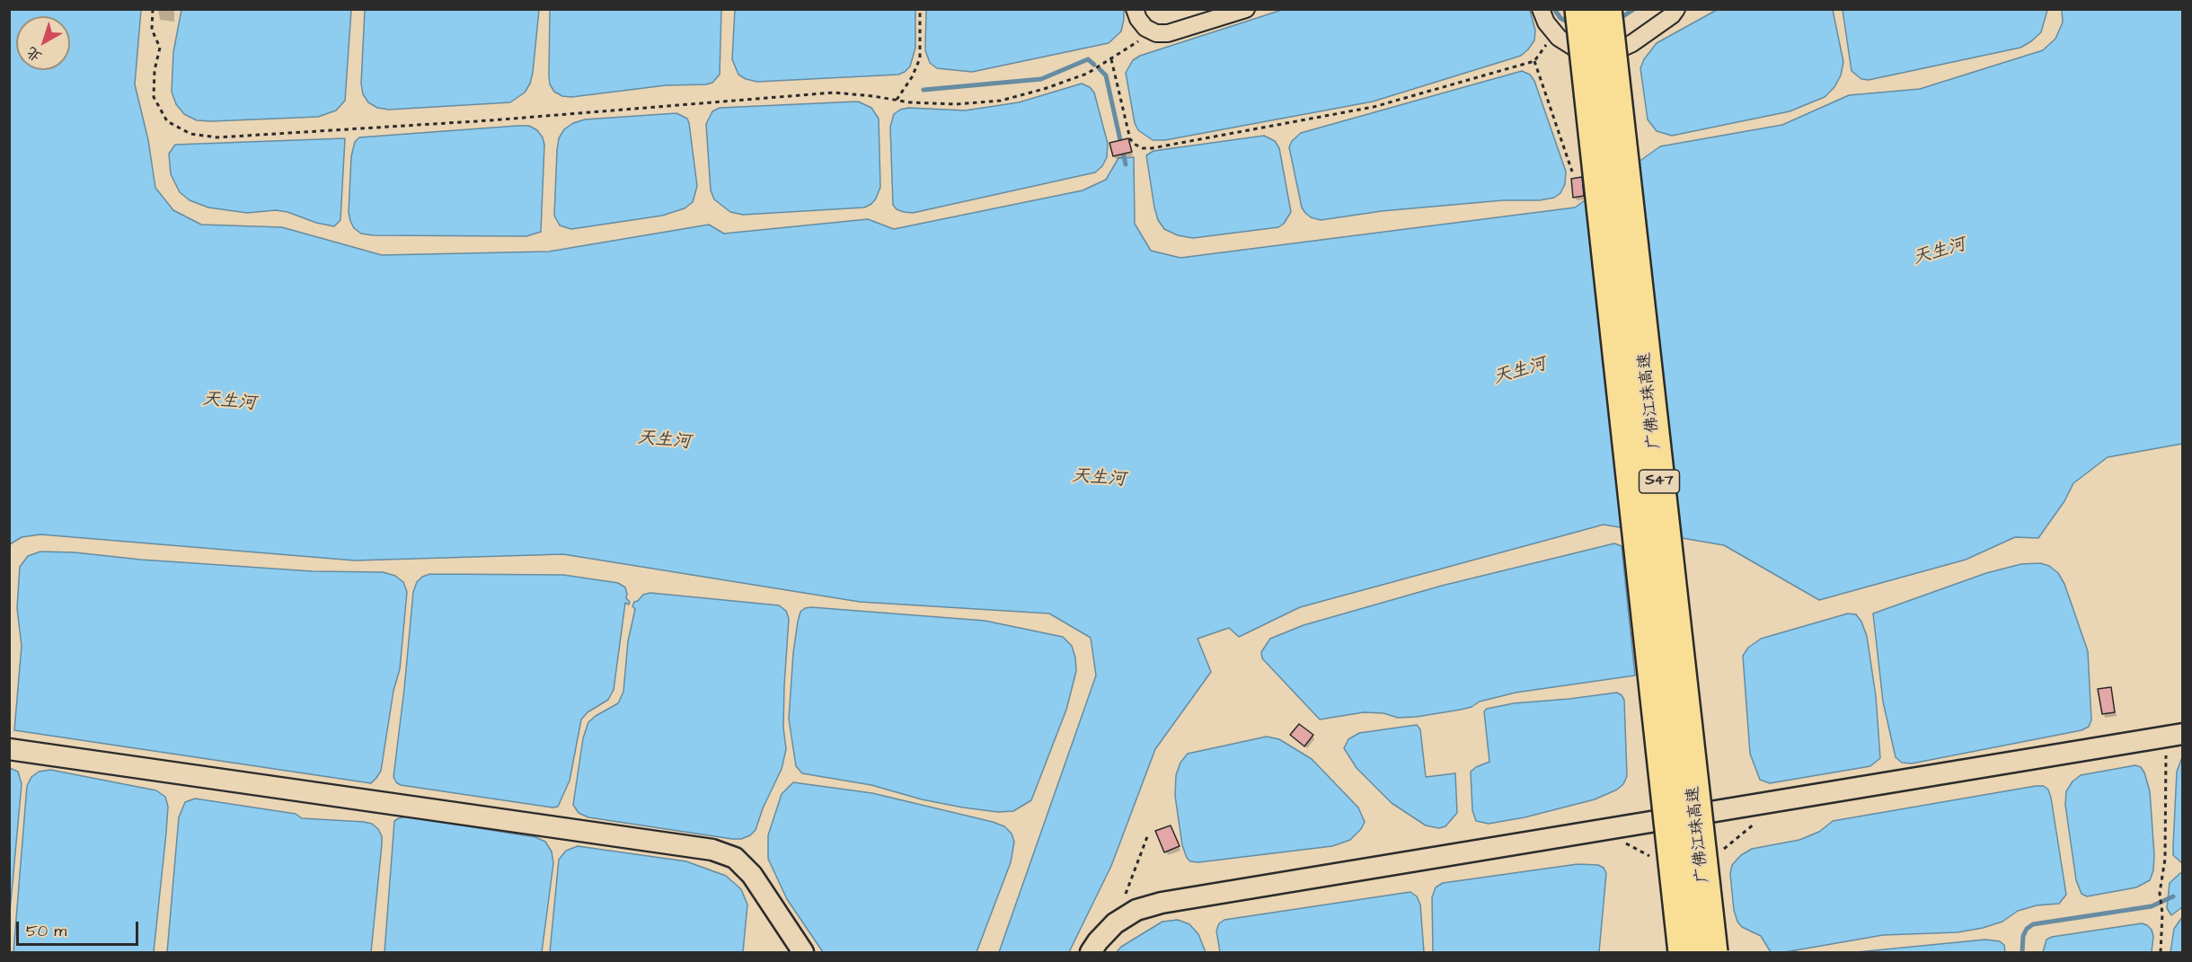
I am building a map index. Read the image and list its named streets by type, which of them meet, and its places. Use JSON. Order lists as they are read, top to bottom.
{
  "streets": {
    "highway": ["广佛江珠高速", "S47"]
  },
  "water": ["天生河"],
  "scale_bar": "50 m",
  "north": "bottom left"
}
